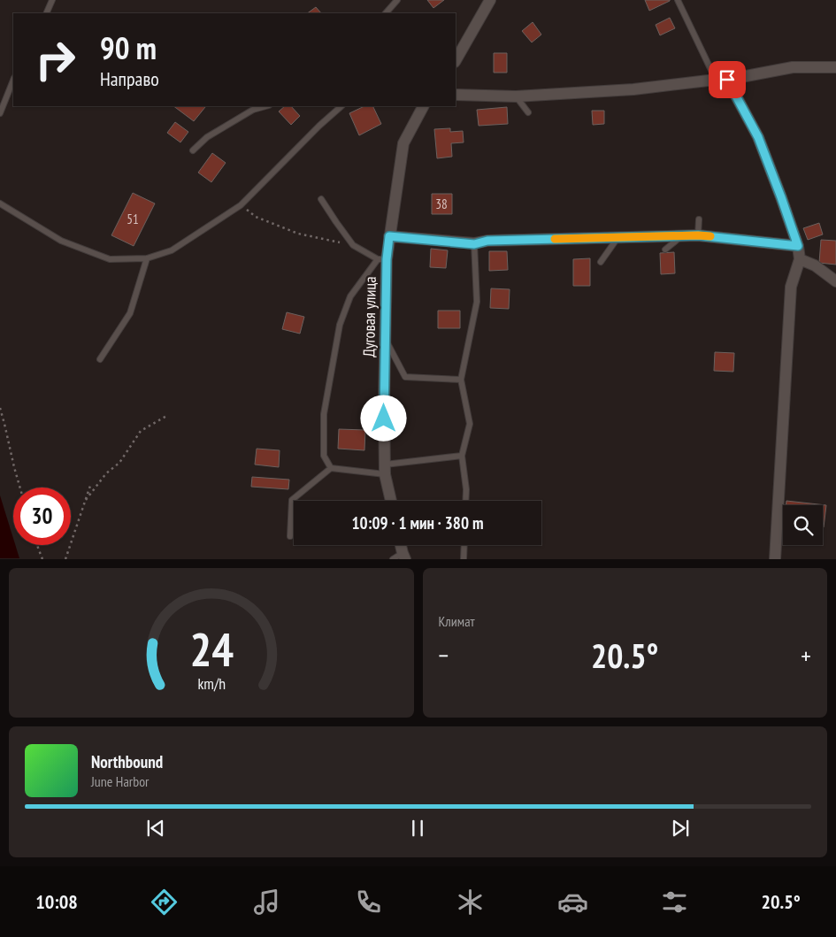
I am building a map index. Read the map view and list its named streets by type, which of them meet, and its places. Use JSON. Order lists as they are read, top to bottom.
{
  "streets": {
    "street": ["Дуговая улица"]
  },
  "house_numbers": ["38", "51"],
  "page": {
    "turn": ["90 m", "Направо"],
    "limit": "30",
    "trip": "10:09 · 1 мин · 380 m",
    "tile": "Климат",
    "heat": ["−", "20.5°", "+"],
    "song": ["Northbound", "June Harbor"],
    "tabs": ["10:08", "20.5°"],
    "gauge": ["24", "km/h"]
  }
}
